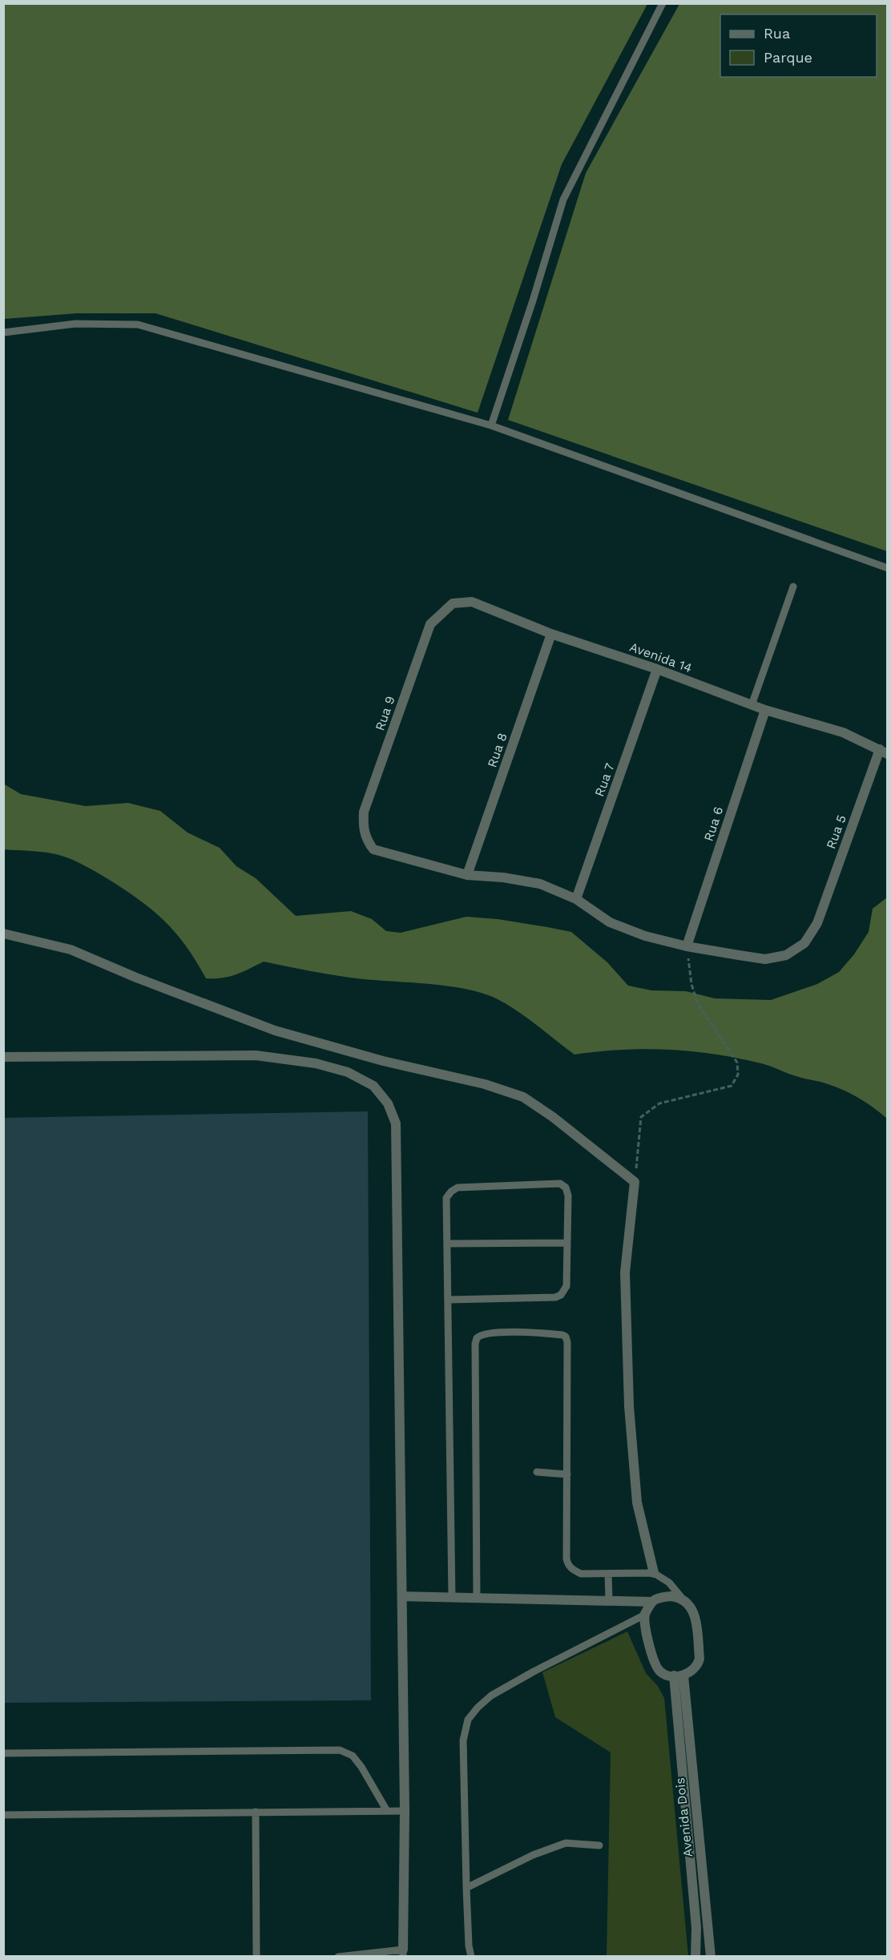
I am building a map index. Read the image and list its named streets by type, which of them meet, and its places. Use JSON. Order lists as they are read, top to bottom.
{
  "streets": {
    "street": [
      "Avenida 14",
      "Rua 9",
      "Rua 8",
      "Rua 7",
      "Rua 6",
      "Rua 5",
      "Avenida Dois"
    ]
  },
  "crossings": [
    ["Avenida 14", "Rua 9"],
    ["Avenida 14", "Rua 8"],
    ["Avenida 14", "Rua 7"],
    ["Avenida 14", "Rua 6"],
    ["Avenida 14", "Rua 5"],
    ["Rua 9", "Rua 5"],
    ["Rua 8", "Rua 5"],
    ["Rua 7", "Rua 5"],
    ["Rua 6", "Rua 5"]
  ],
  "legend": ["Rua", "Parque"]
}
